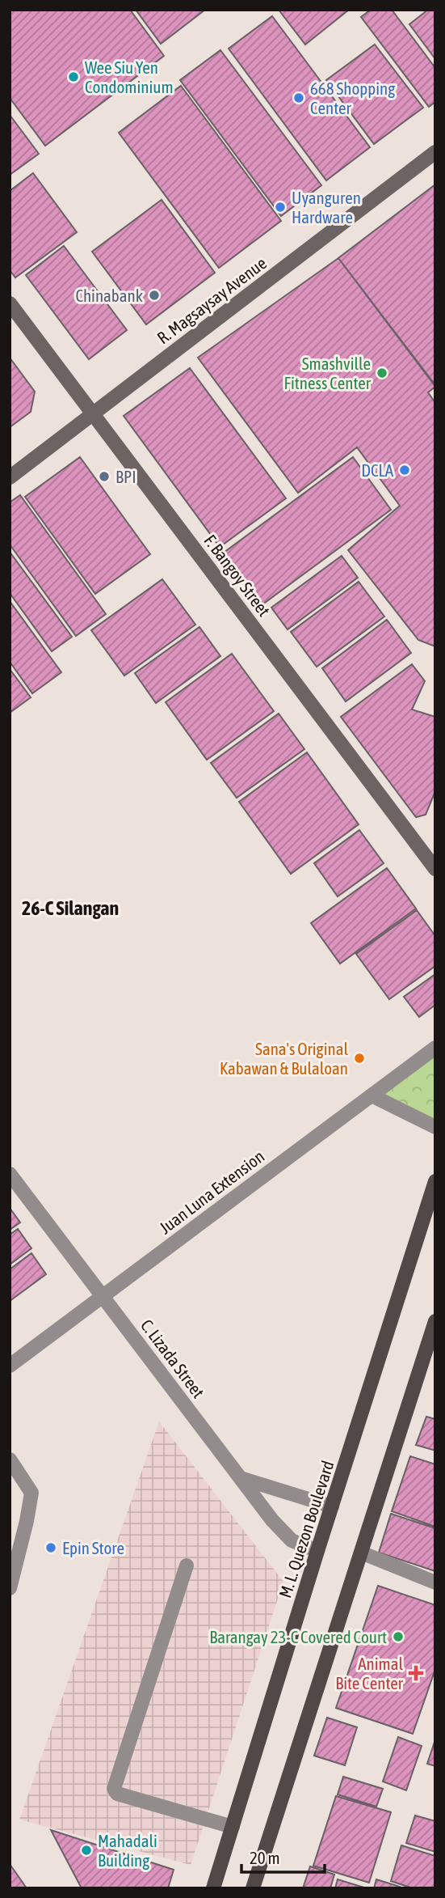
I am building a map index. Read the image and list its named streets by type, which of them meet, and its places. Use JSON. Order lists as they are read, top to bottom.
{
  "streets": {
    "main road": ["M. L. Quezon Boulevard"],
    "street": [
      "R. Magsaysay Avenue",
      "F. Bangoy Street",
      "Juan Luna Extension",
      "C. Lizada Street"
    ]
  },
  "crossings": [
    ["R. Magsaysay Avenue", "F. Bangoy Street"],
    ["Juan Luna Extension", "C. Lizada Street"],
    ["C. Lizada Street", "M. L. Quezon Boulevard"]
  ],
  "districts": ["26-C Silangan"],
  "places": {
    "other": [
      "Wee Siu Yen Condominium",
      "668 Shopping Center",
      "Uyanguren Hardware",
      "Chinabank",
      "Smashville Fitness Center",
      "DCLA",
      "BPI",
      "Sana's Original Kabawan & Bulaloan",
      "Epin Store",
      "Barangay 23-C Covered Court",
      "Mahadali Building"
    ],
    "health": ["Animal Bite Center"]
  },
  "scale_bar": "20 m"
}
